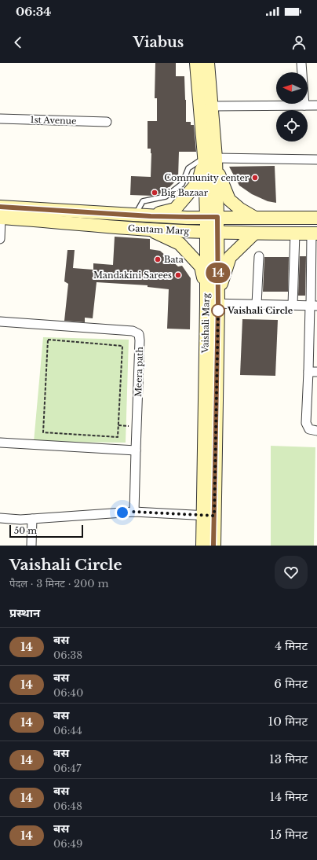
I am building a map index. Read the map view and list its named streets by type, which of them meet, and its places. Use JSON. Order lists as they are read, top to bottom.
{
  "streets": {
    "street": [
      "1st Avenue",
      "Gautam Marg",
      "Vaishali Marg",
      "Meera path"
    ]
  },
  "crossings": [
    ["Gautam Marg", "Vaishali Marg"]
  ],
  "places": [
    "Community center",
    "Big Bazaar",
    "Bata",
    "Mandakini Sarees",
    "Vaishali Circle"
  ],
  "lines": ["bus line 14"],
  "scale_bar": "50 m",
  "north": "left",
  "page": {
    "status": "06:34",
    "header": "Viabus",
    "on_map": "14",
    "scale": "50 m",
    "heading": [
      ["Vaishali Circle", "पैदल · 3 मिनट · 200 m"],
      "प्रस्थान"
    ],
    "list": [
      {
        "mark": "14",
        "name": "बस",
        "note": "06:38",
        "value": "4 मिनट"
      },
      {
        "mark": "14",
        "name": "बस",
        "note": "06:40",
        "value": "6 मिनट"
      },
      {
        "mark": "14",
        "name": "बस",
        "note": "06:44",
        "value": "10 मिनट"
      },
      {
        "mark": "14",
        "name": "बस",
        "note": "06:47",
        "value": "13 मिनट"
      },
      {
        "mark": "14",
        "name": "बस",
        "note": "06:48",
        "value": "14 मिनट"
      },
      {
        "mark": "14",
        "name": "बस",
        "note": "06:49",
        "value": "15 मिनट"
      }
    ]
  }
}
